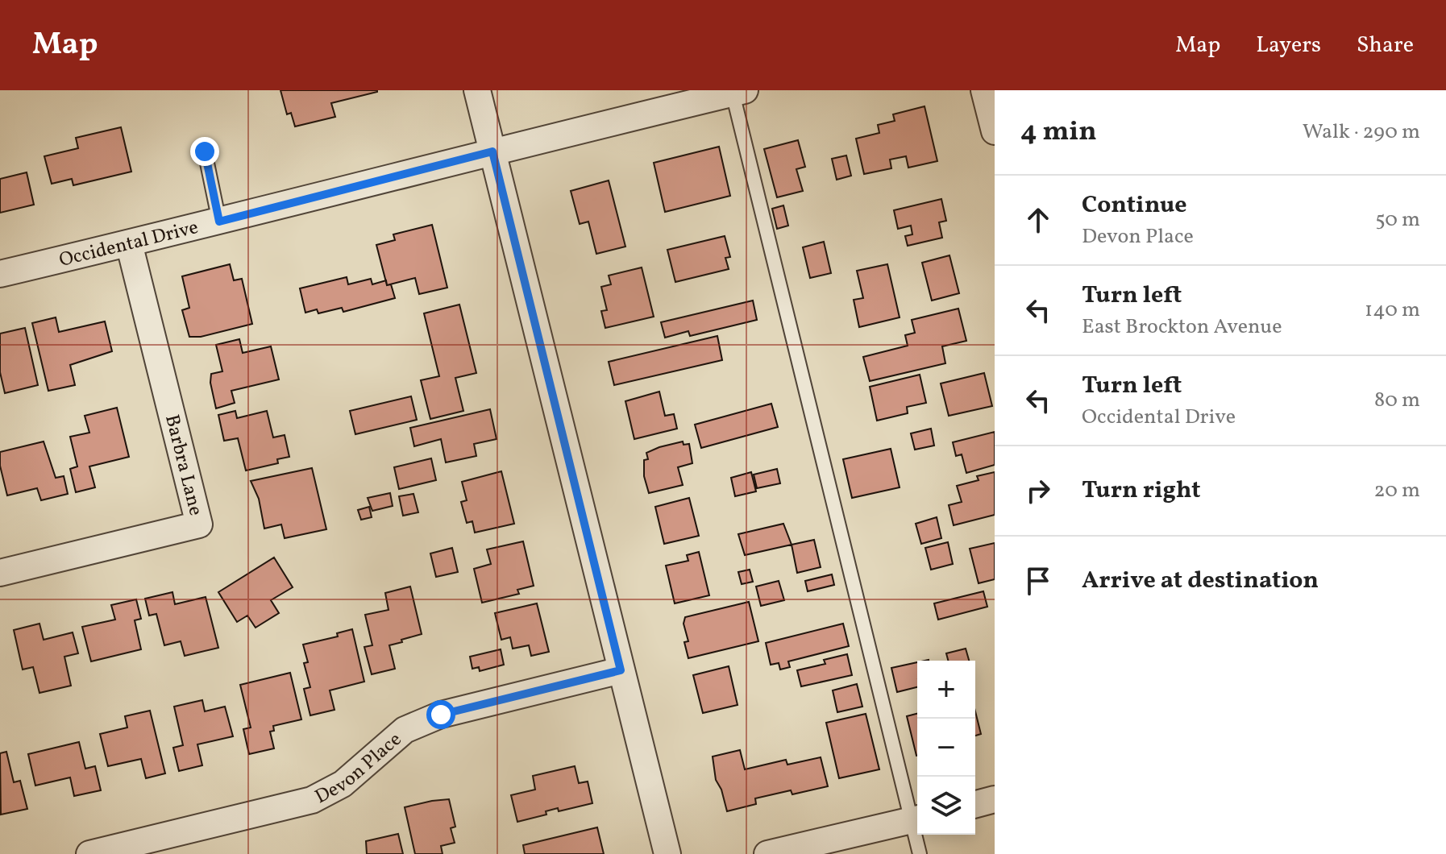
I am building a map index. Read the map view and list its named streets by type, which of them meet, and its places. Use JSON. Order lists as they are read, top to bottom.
{
  "streets": {
    "street": ["Occidental Drive", "Barbra Lane", "Devon Place"]
  },
  "crossings": [
    ["Occidental Drive", "Barbra Lane"]
  ],
  "page": {
    "header": "Map",
    "nav": ["Map", "Layers", "Share"],
    "heading": ["4 min", "Walk · 290 m"],
    "list": [
      ["Continue", "Devon Place", "50 m"],
      ["Turn left", "East Brockton Avenue", "140 m"],
      ["Turn left", "Occidental Drive", "80 m"],
      ["Turn right", "20 m"],
      "Arrive at destination"
    ],
    "map_buttons": ["+", "−"]
  }
}
